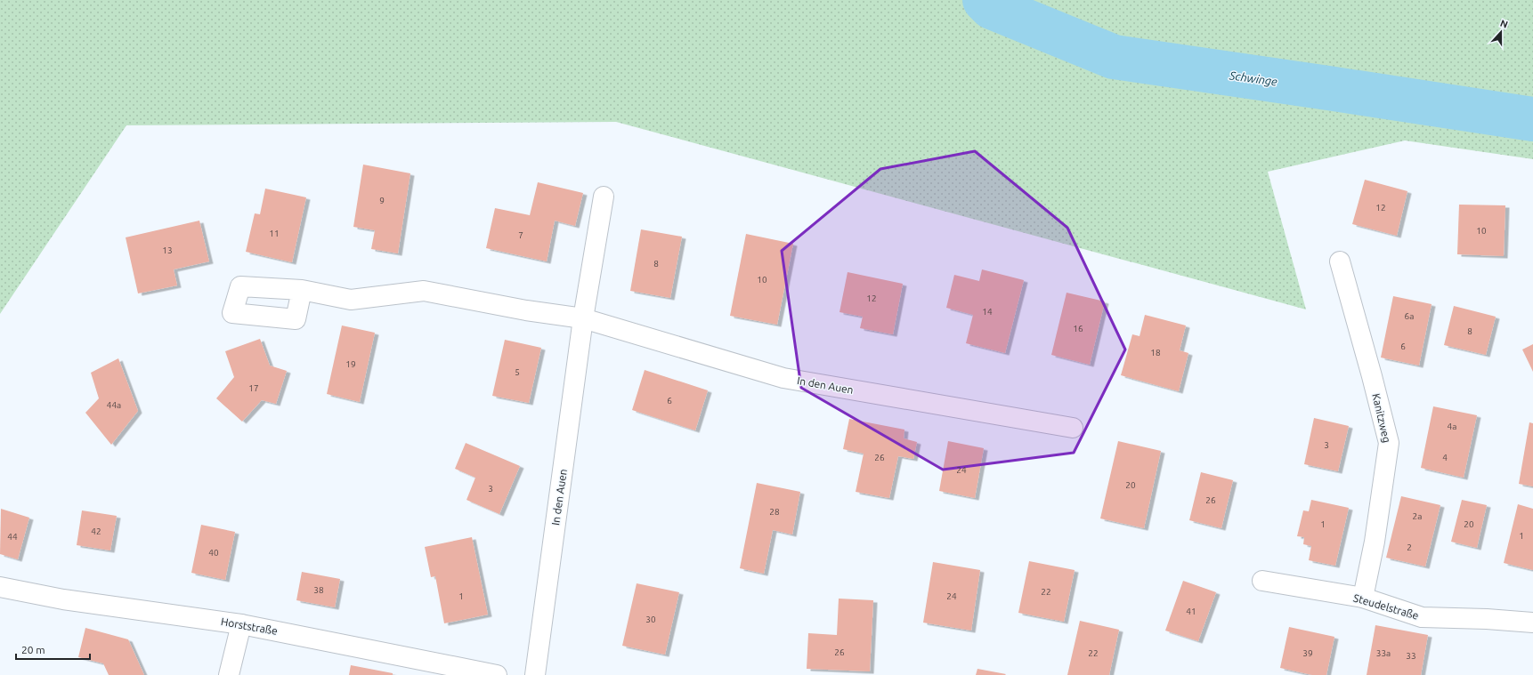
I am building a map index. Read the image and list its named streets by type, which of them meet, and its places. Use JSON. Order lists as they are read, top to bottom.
{
  "streets": {
    "street": [
      "In den Auen",
      "Kanitzweg",
      "Steudelstraße",
      "Horststraße"
    ]
  },
  "crossings": [
    ["Kanitzweg", "Steudelstraße"]
  ],
  "water": ["Schwinge"],
  "house_numbers": [
    "9",
    "12",
    "10",
    "11",
    "7",
    "13",
    "8",
    "10",
    "12",
    "14",
    "6a",
    "16",
    "8",
    "6",
    "18",
    "19",
    "5",
    "17",
    "6",
    "44a",
    "4a",
    "3",
    "26",
    "4",
    "24",
    "20",
    "3",
    "26",
    "28",
    "2a",
    "1",
    "20",
    "42",
    "1",
    "44",
    "2",
    "40",
    "38",
    "22",
    "1",
    "24",
    "41",
    "30",
    "26",
    "22",
    "39",
    "33a",
    "33"
  ],
  "scale_bar": "20 m",
  "north": "top"
}
